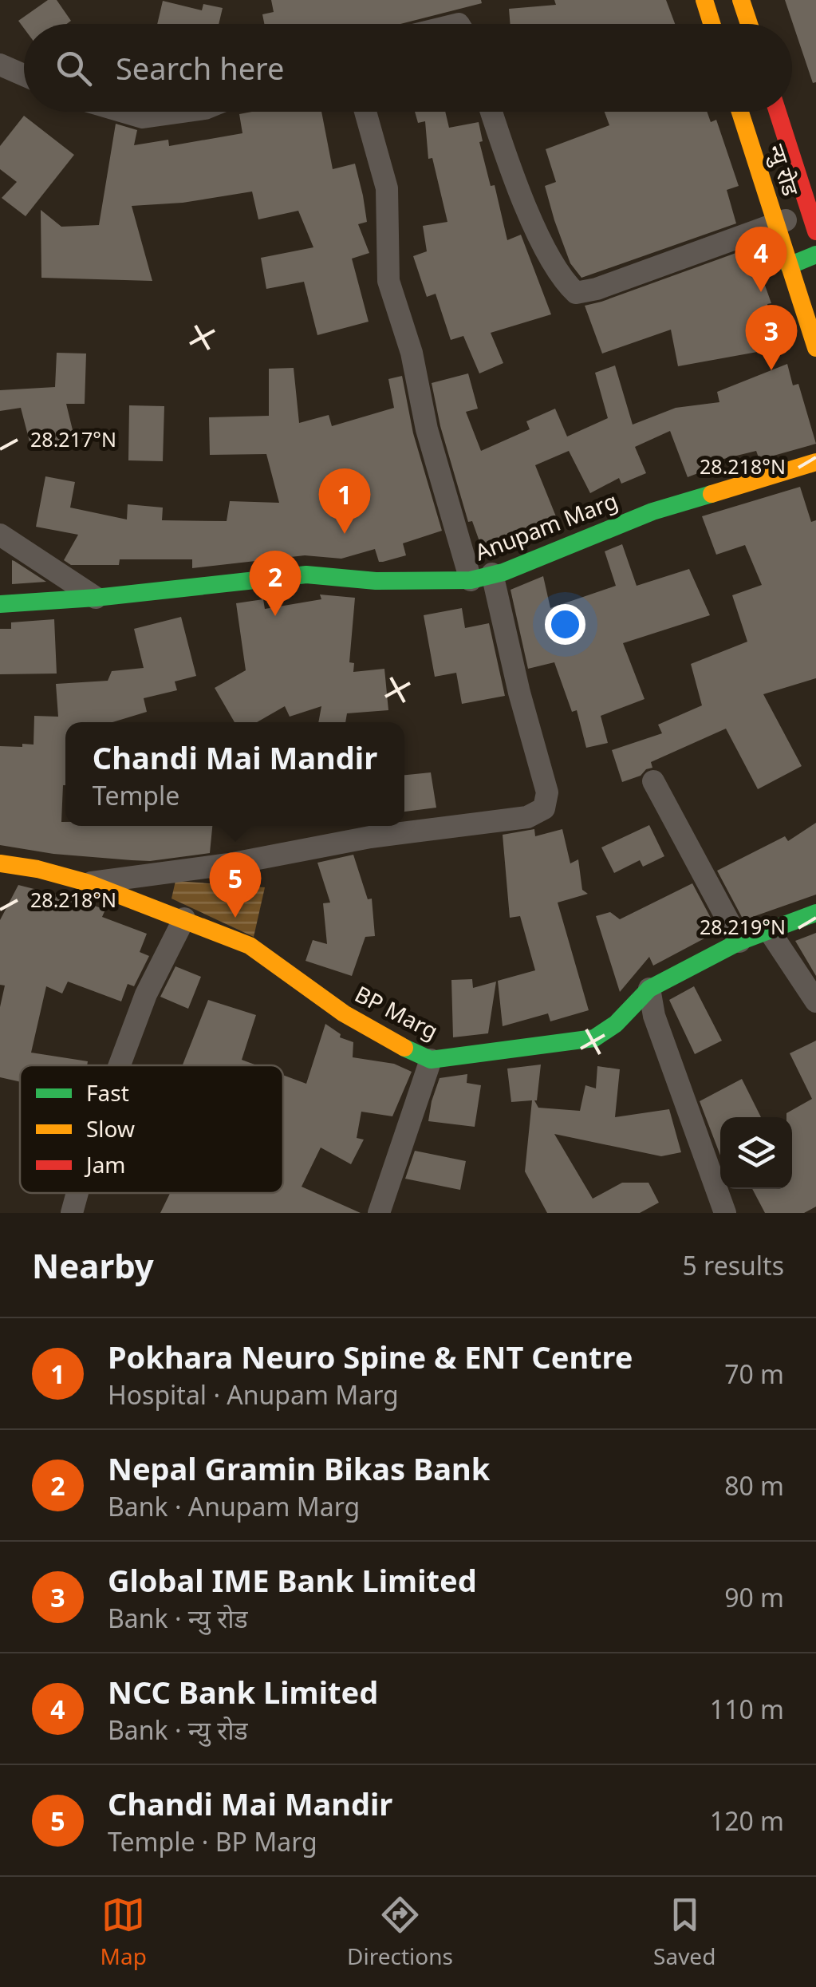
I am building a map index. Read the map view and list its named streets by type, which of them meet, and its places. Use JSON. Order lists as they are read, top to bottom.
{
  "streets": {
    "main road": ["न्यु रोड", "Anupam Marg", "BP Marg"]
  },
  "legend": ["Fast", "Slow", "Jam"],
  "page": {
    "search": "Search here",
    "pins": [
      "4",
      "3",
      "1",
      "2",
      "5"
    ],
    "popup": ["Chandi Mai Mandir", "Temple"],
    "heading": ["Nearby", "5 results"],
    "list": [
      {
        "mark": "1",
        "name": "Pokhara Neuro Spine & ENT Centre",
        "note": "Hospital · Anupam Marg",
        "value": "70 m"
      },
      {
        "mark": "2",
        "name": "Nepal Gramin Bikas Bank",
        "note": "Bank · Anupam Marg",
        "value": "80 m"
      },
      {
        "mark": "3",
        "name": "Global IME Bank Limited",
        "note": "Bank · न्यु रोड",
        "value": "90 m"
      },
      {
        "mark": "4",
        "name": "NCC Bank Limited",
        "note": "Bank · न्यु रोड",
        "value": "110 m"
      },
      {
        "mark": "5",
        "name": "Chandi Mai Mandir",
        "note": "Temple · BP Marg",
        "value": "120 m"
      }
    ],
    "nav": ["Map", "Directions", "Saved"]
  },
  "coordinates": ["28.217°N", "28.218°N", "28.219°N"]
}
